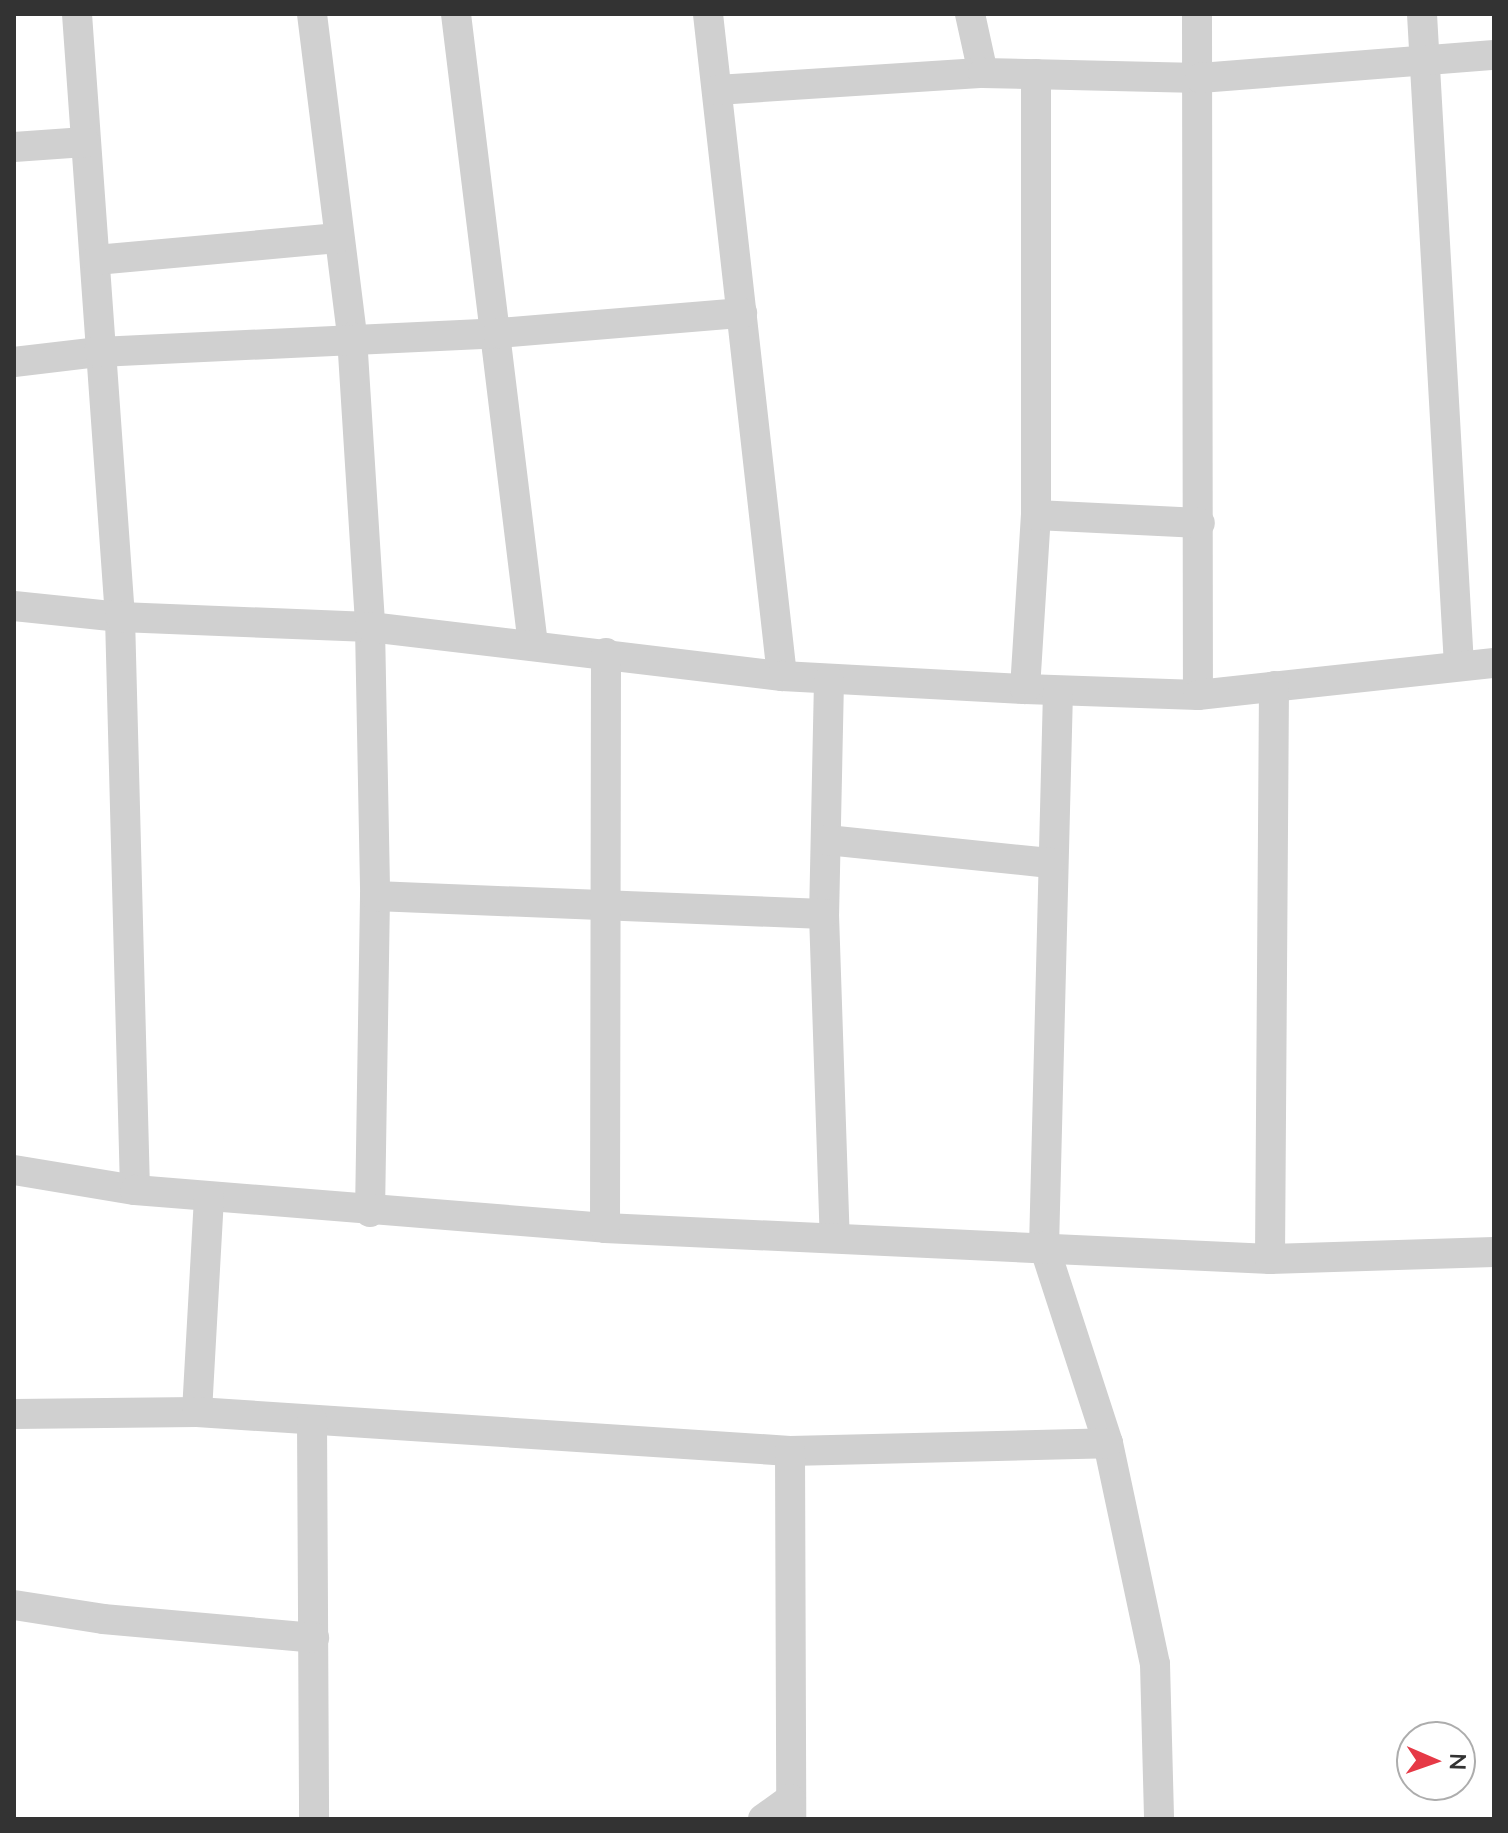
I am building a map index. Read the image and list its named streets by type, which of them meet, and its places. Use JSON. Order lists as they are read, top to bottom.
{
  "north": "right"
}
